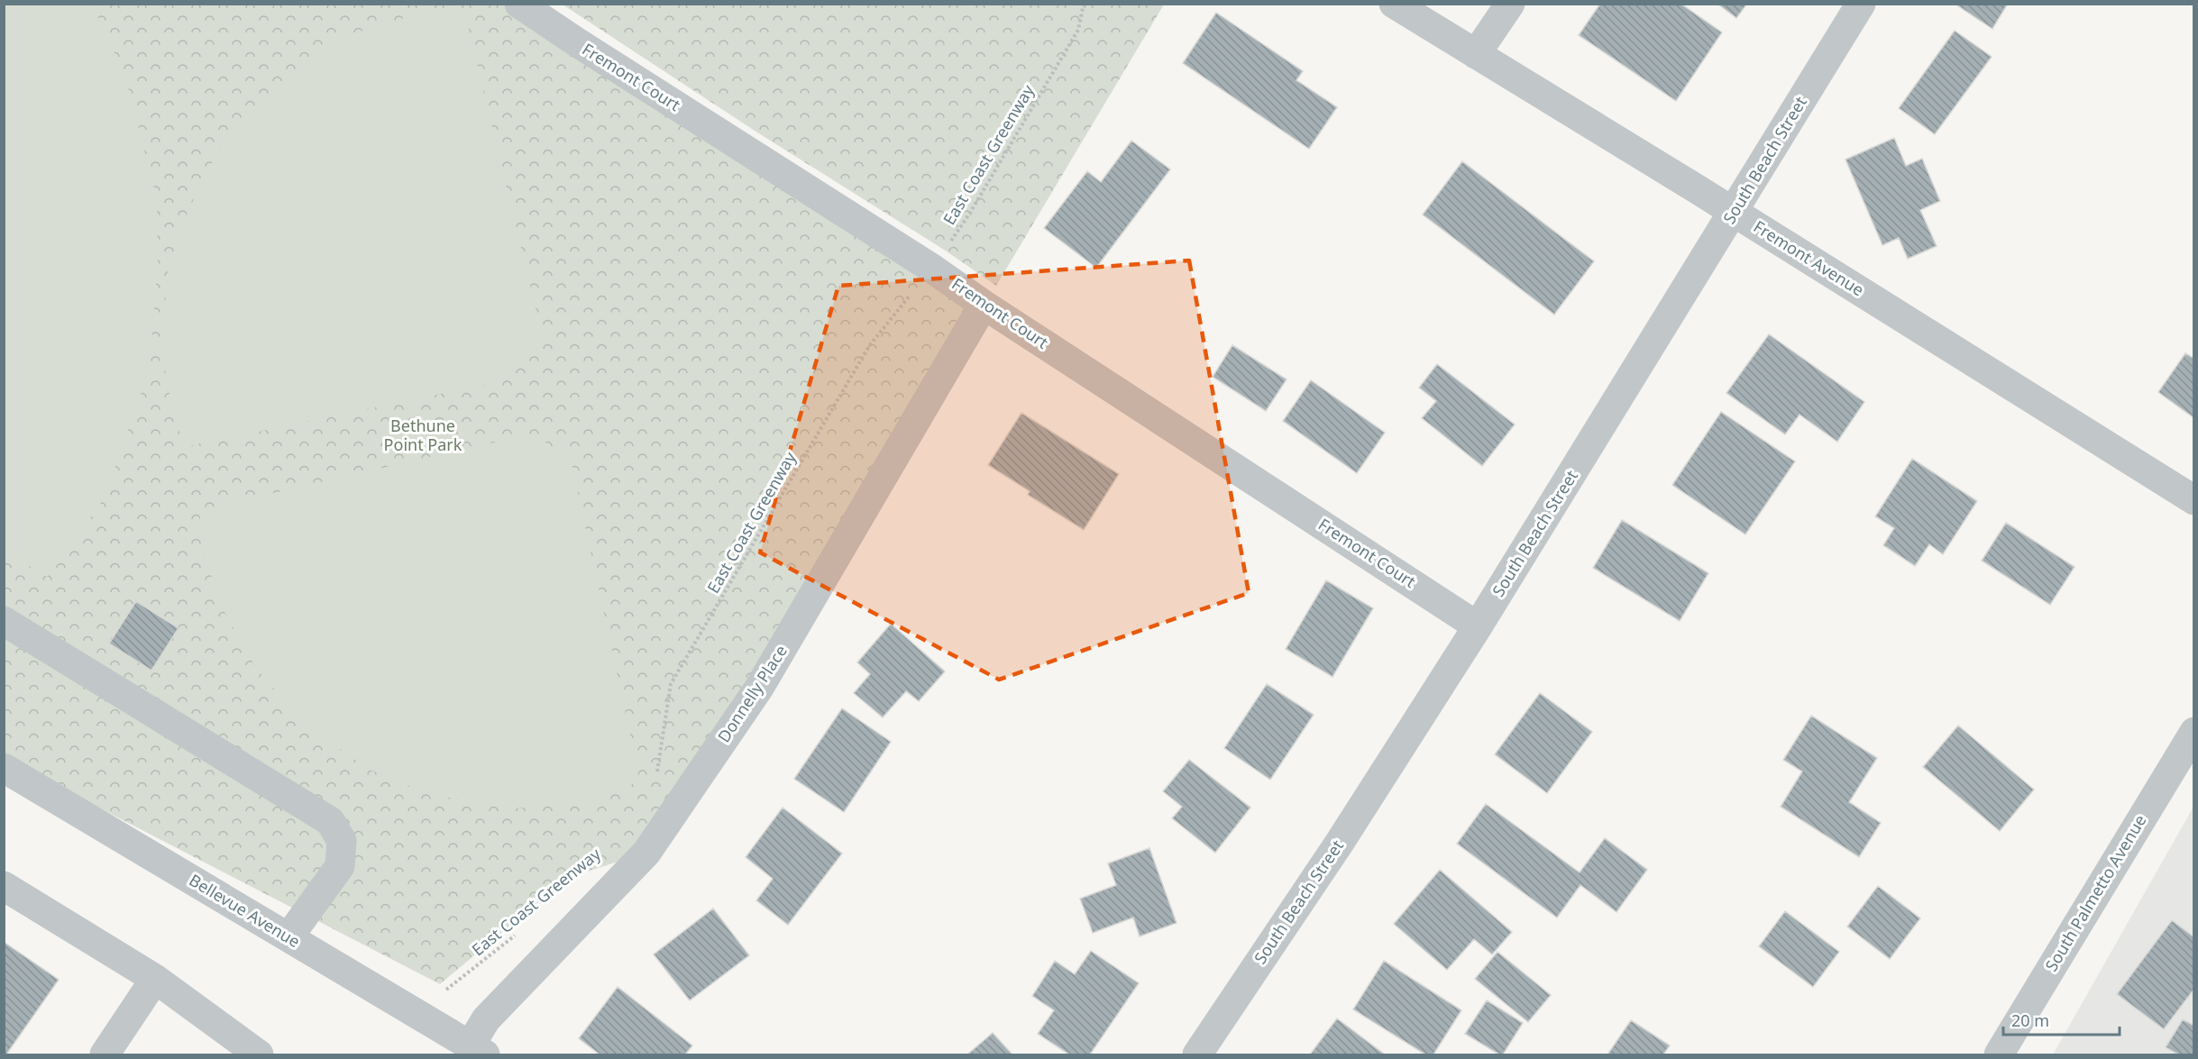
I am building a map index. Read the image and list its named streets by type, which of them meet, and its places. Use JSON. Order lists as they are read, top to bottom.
{
  "streets": {
    "street": [
      "Fremont Court",
      "South Beach Street",
      "Fremont Avenue",
      "Donnelly Place",
      "South Palmetto Avenue",
      "Bellevue Avenue"
    ],
    "path": ["East Coast Greenway"]
  },
  "crossings": [
    ["Fremont Court", "East Coast Greenway"],
    ["Fremont Court", "South Beach Street"],
    ["Fremont Court", "Donnelly Place"],
    ["East Coast Greenway", "Bellevue Avenue"],
    ["South Beach Street", "Fremont Avenue"],
    ["Donnelly Place", "Bellevue Avenue"]
  ],
  "parks": ["Bethune Point Park"],
  "scale_bar": "20 m"
}
